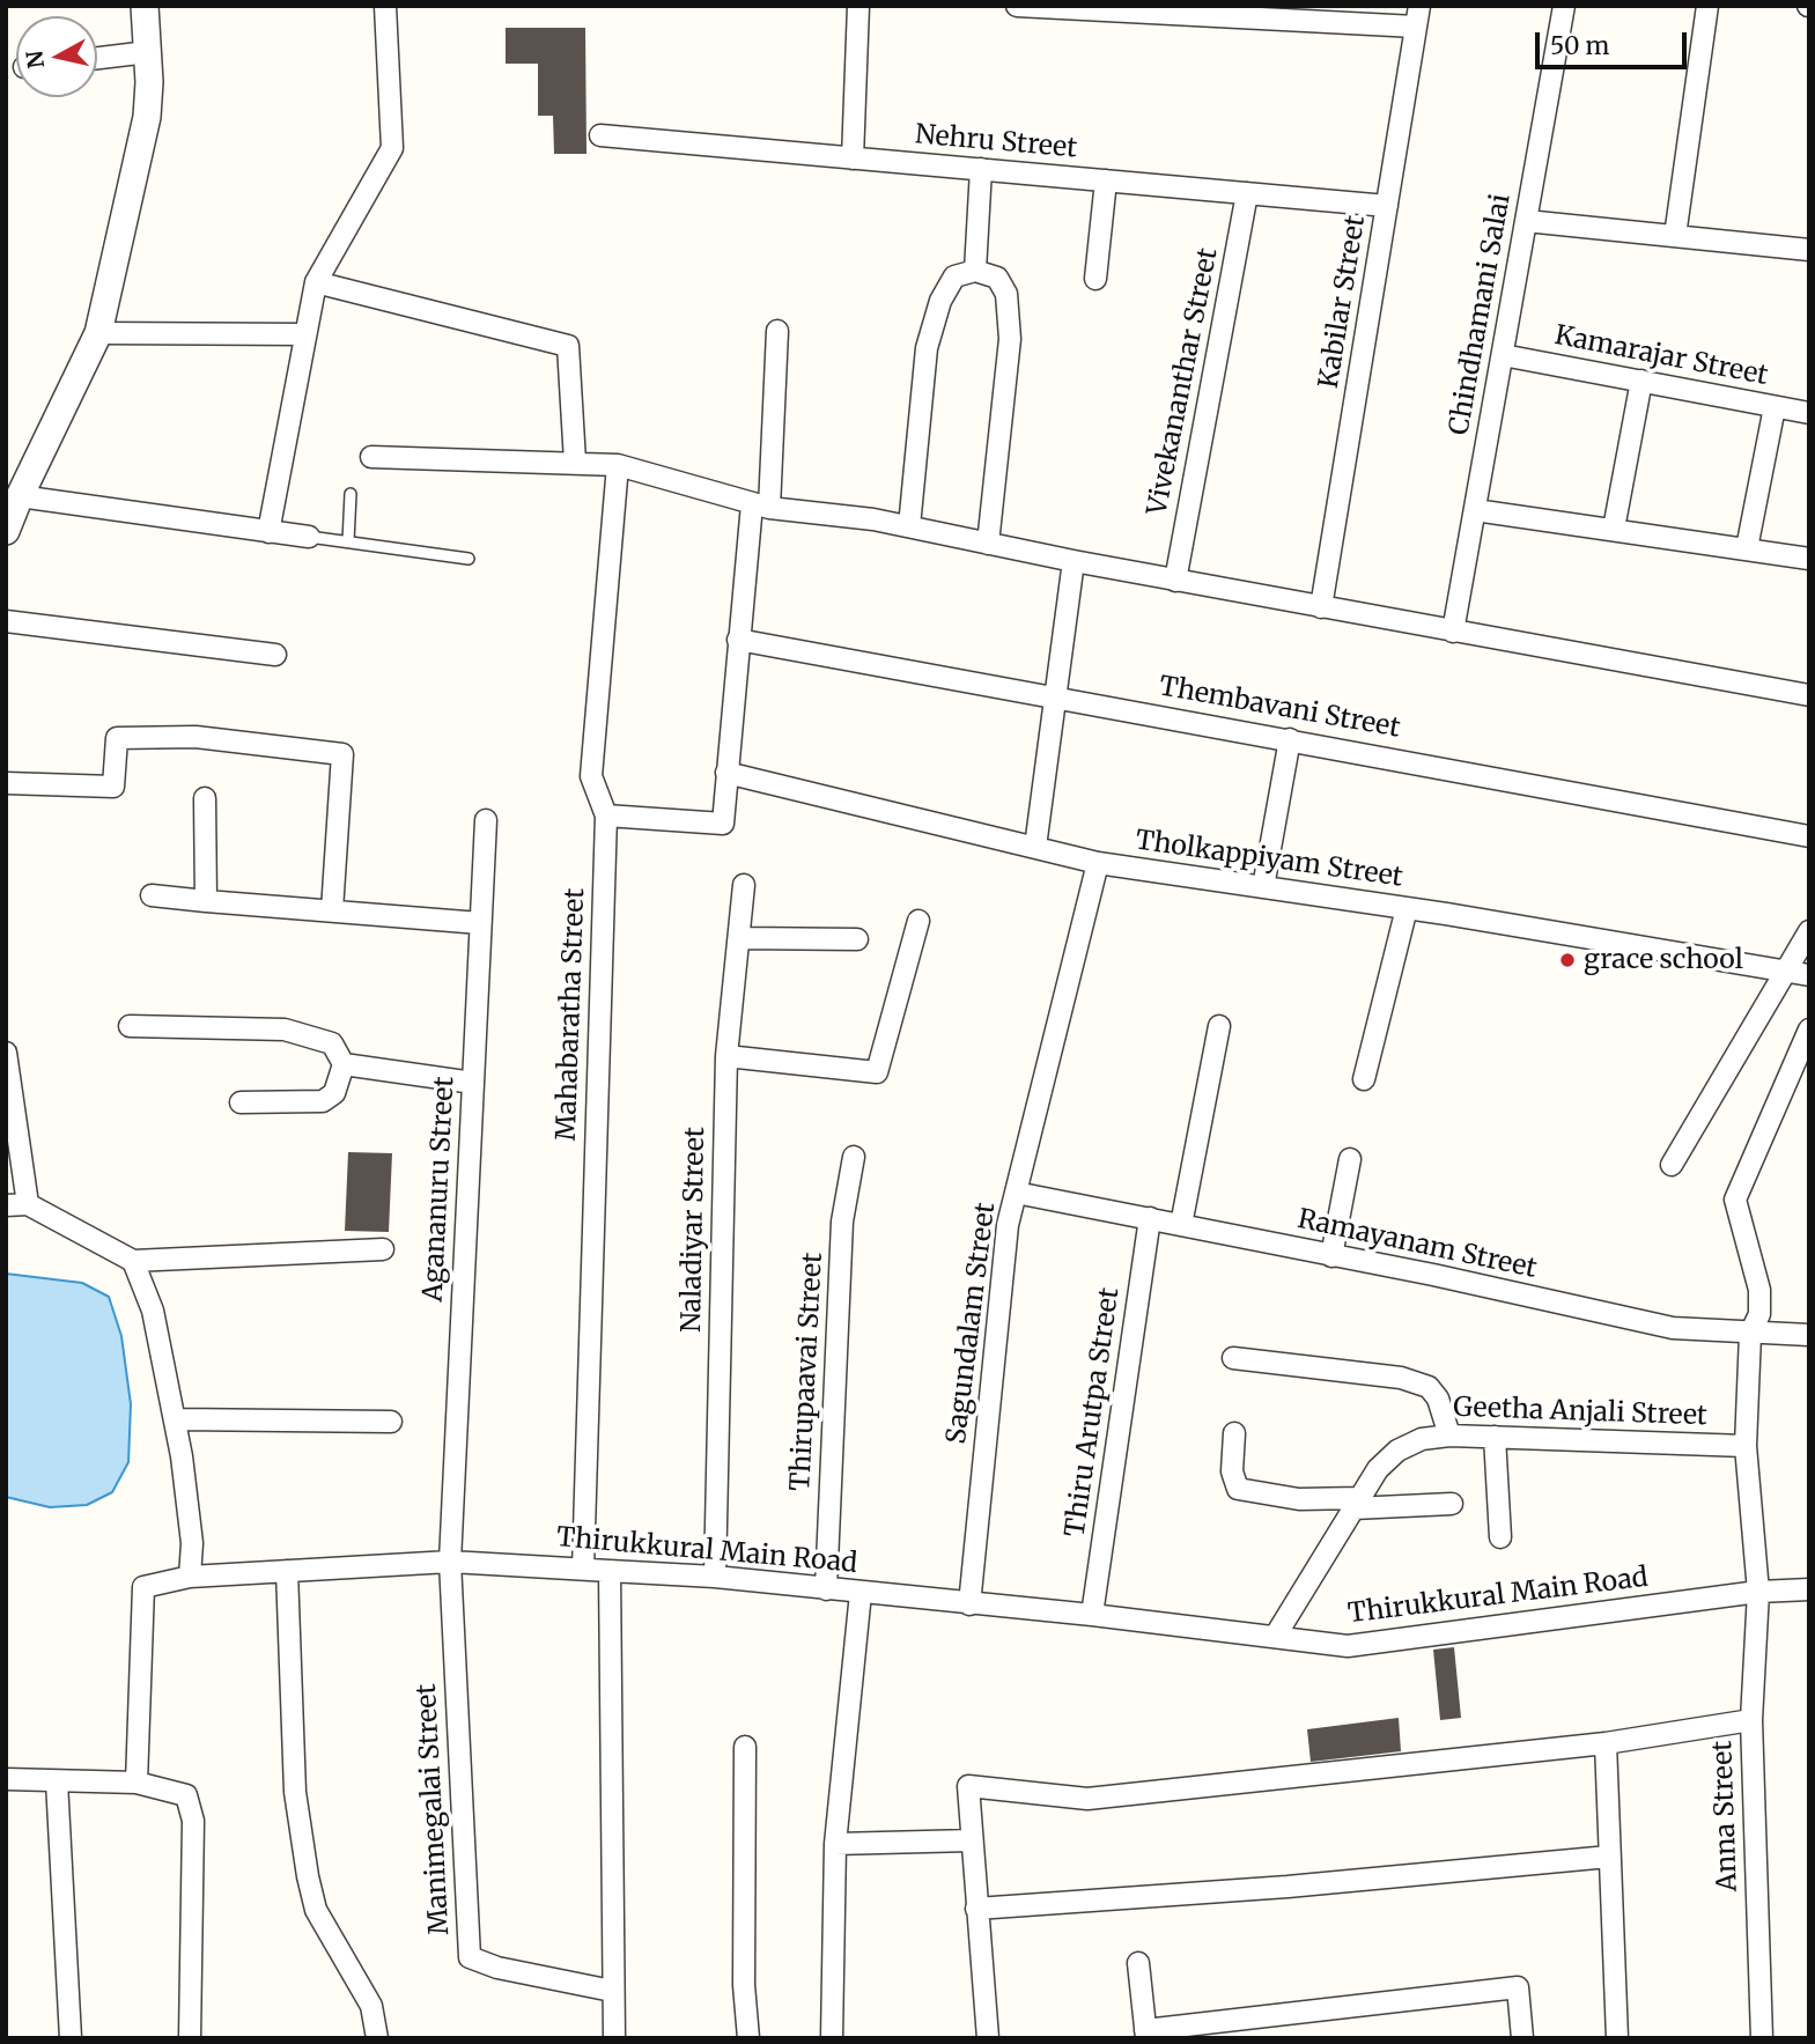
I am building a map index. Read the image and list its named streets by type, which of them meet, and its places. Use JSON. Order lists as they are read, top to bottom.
{
  "streets": {
    "street": [
      "Nehru Street",
      "Kabilar Street",
      "Chindhamani Salai",
      "Kamarajar Street",
      "Vivekananthar Street",
      "Thembavani Street",
      "Tholkappiyam Street",
      "Mahabaratha Street",
      "Agananuru Street",
      "Naladiyar Street",
      "Ramayanam Street",
      "Sagundalam Street",
      "Thirupaavai Street",
      "Thiru Arutpa Street",
      "Geetha Anjali Street",
      "Thirukkural Main Road",
      "Manimegalai Street",
      "Anna Street"
    ]
  },
  "crossings": [
    ["Nehru Street", "Kabilar Street"],
    ["Nehru Street", "Vivekananthar Street"],
    ["Chindhamani Salai", "Kamarajar Street"],
    ["Tholkappiyam Street", "Sagundalam Street"],
    ["Mahabaratha Street", "Thirukkural Main Road"],
    ["Agananuru Street", "Thirukkural Main Road"],
    ["Agananuru Street", "Manimegalai Street"],
    ["Naladiyar Street", "Thirukkural Main Road"],
    ["Ramayanam Street", "Sagundalam Street"],
    ["Ramayanam Street", "Thiru Arutpa Street"],
    ["Ramayanam Street", "Anna Street"],
    ["Sagundalam Street", "Thirukkural Main Road"],
    ["Thirupaavai Street", "Thirukkural Main Road"],
    ["Thiru Arutpa Street", "Thirukkural Main Road"],
    ["Geetha Anjali Street", "Thirukkural Main Road"],
    ["Geetha Anjali Street", "Anna Street"],
    ["Thirukkural Main Road", "Manimegalai Street"],
    ["Thirukkural Main Road", "Anna Street"]
  ],
  "places": ["grace school"],
  "scale_bar": "50 m",
  "north": "left"
}
